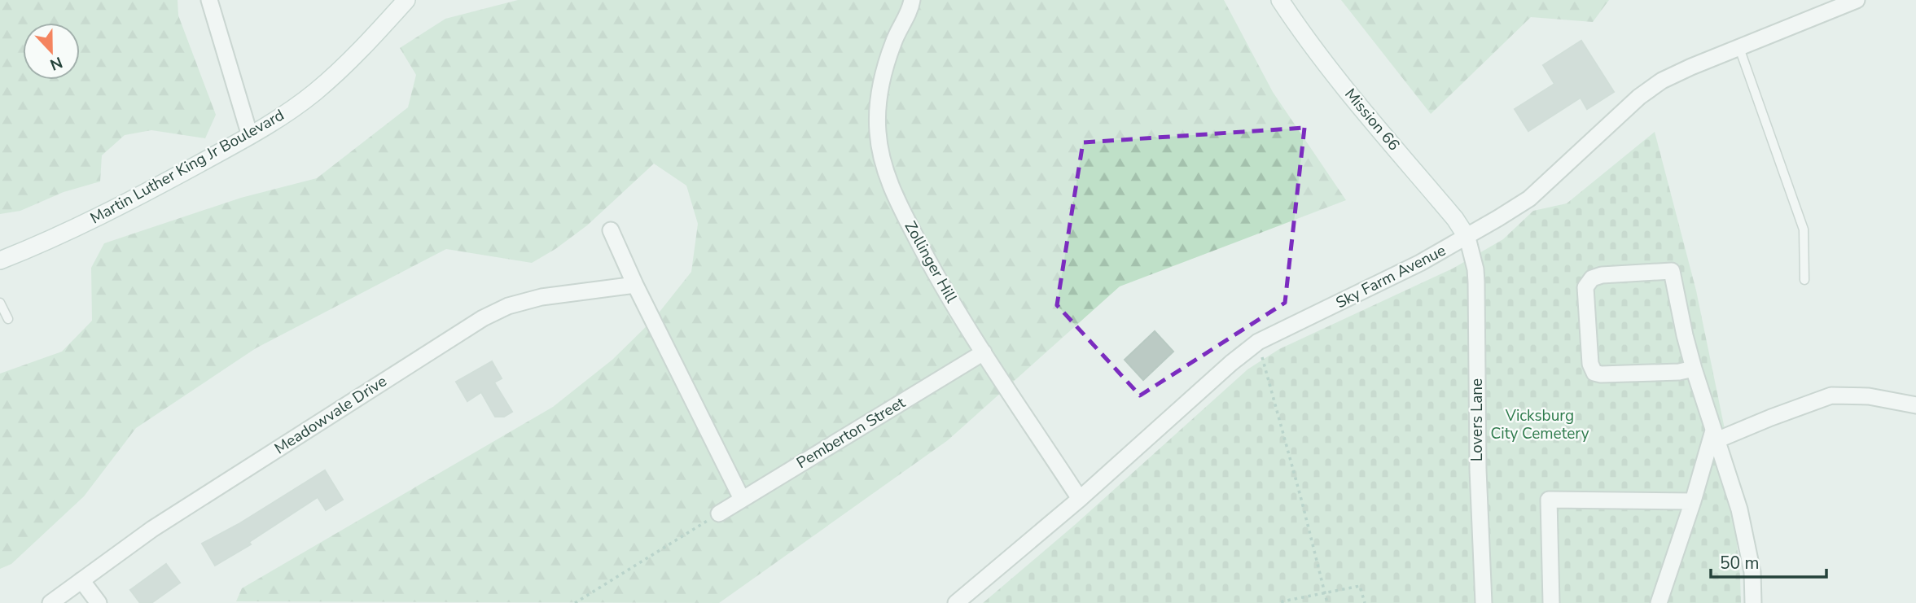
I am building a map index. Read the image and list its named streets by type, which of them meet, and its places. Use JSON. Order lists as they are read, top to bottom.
{
  "streets": {
    "street": [
      "Mission 66",
      "Martin Luther King Jr Boulevard",
      "Zollinger Hill",
      "Sky Farm Avenue",
      "Meadowvale Drive",
      "Lovers Lane",
      "Pemberton Street"
    ]
  },
  "crossings": [
    ["Mission 66", "Sky Farm Avenue"],
    ["Mission 66", "Lovers Lane"],
    ["Zollinger Hill", "Sky Farm Avenue"],
    ["Zollinger Hill", "Pemberton Street"],
    ["Sky Farm Avenue", "Lovers Lane"]
  ],
  "parks": ["Vicksburg City Cemetery"],
  "scale_bar": "50 m",
  "north": "bottom"
}
